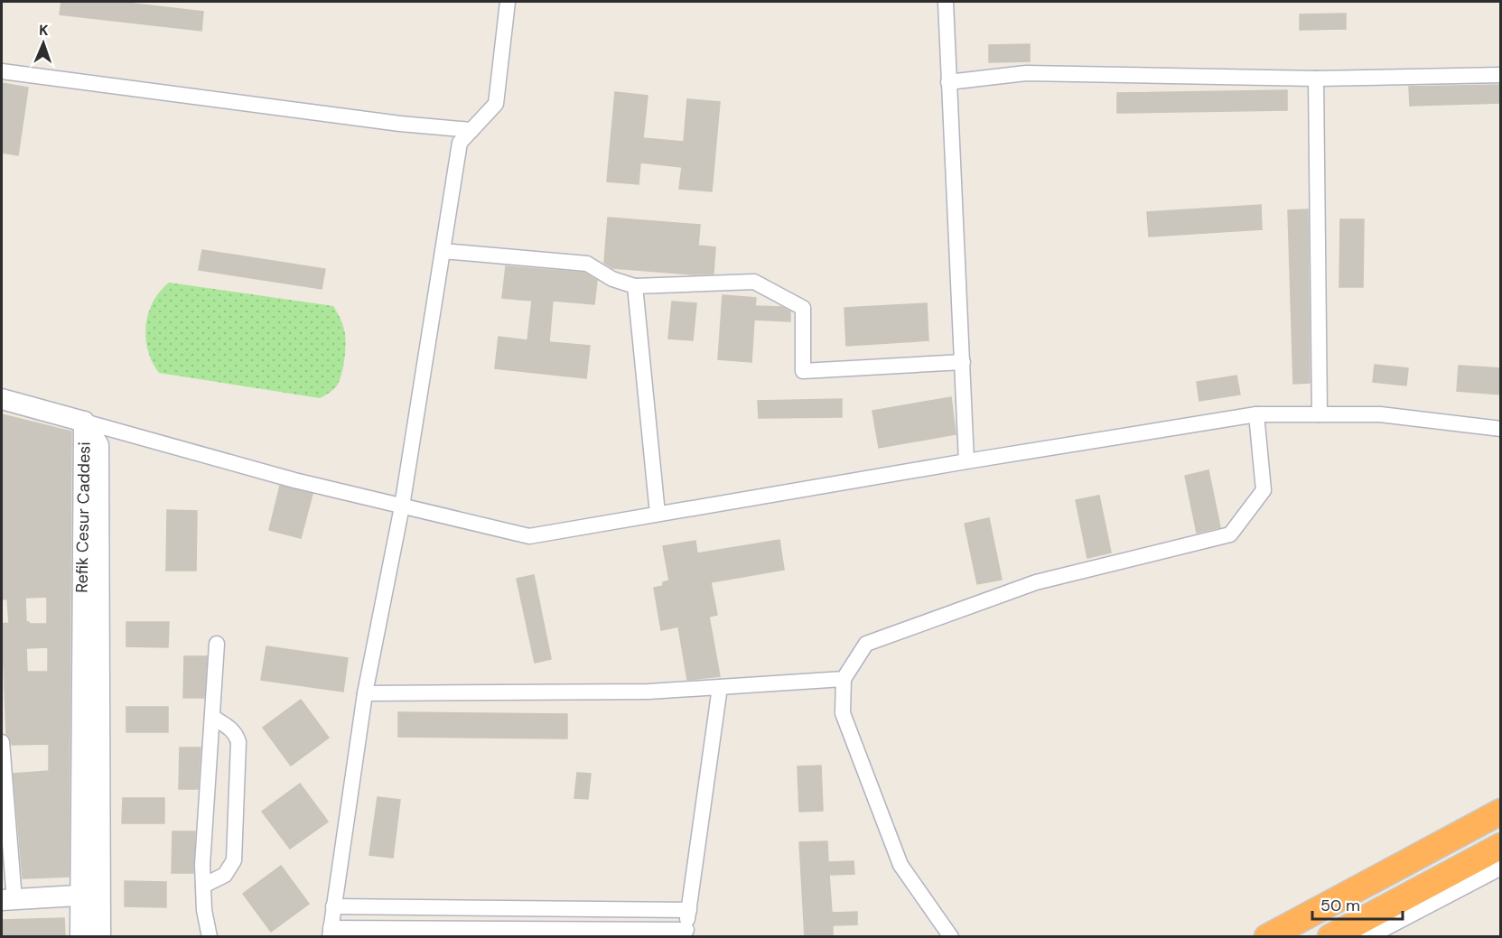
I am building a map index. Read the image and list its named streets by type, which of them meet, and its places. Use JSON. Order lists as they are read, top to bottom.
{
  "streets": {
    "street": ["Refik Cesur Caddesi"]
  },
  "scale_bar": "50 m",
  "north": "top"
}
